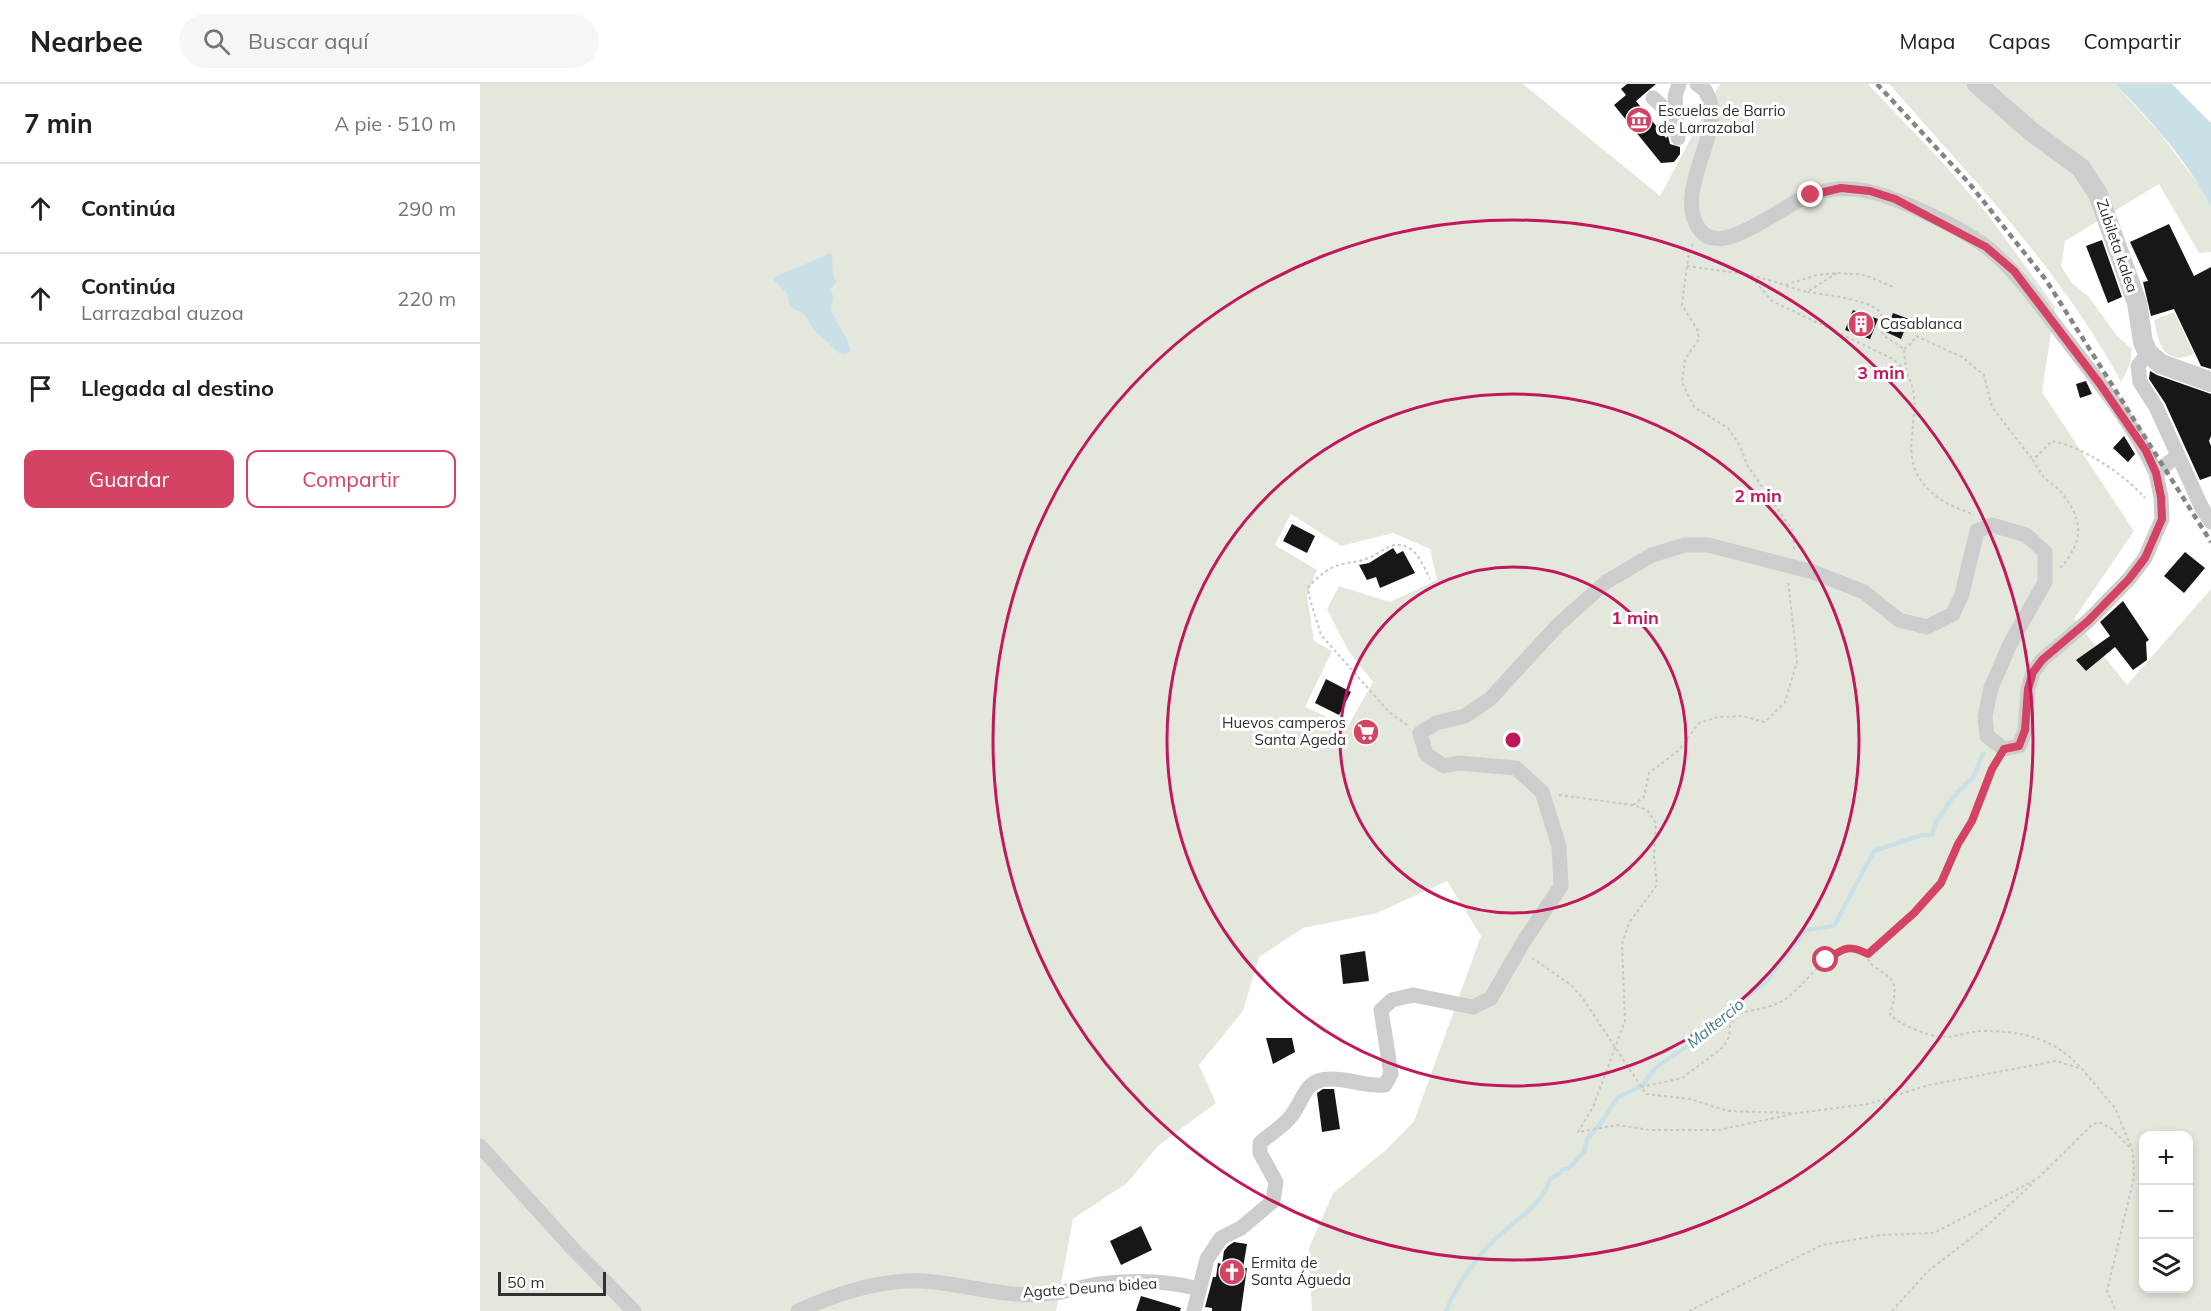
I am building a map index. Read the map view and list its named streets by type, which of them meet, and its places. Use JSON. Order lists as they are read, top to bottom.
{
  "streets": {
    "street": ["Zubileta kalea", "Agate Deuna bidea"]
  },
  "water": ["Maltercio"],
  "places": {
    "museum": ["Escuelas de Barrio de Larrazabal"],
    "building": ["Casablanca"],
    "supermarket": ["Huevos camperos Santa Ageda"],
    "church": ["Ermita de Santa Águeda"]
  },
  "scale_bar": "50 m",
  "page": {
    "header": "Nearbee",
    "search": "Buscar aquí",
    "nav": ["Mapa", "Capas", "Compartir"],
    "heading": ["7 min", "A pie · 510 m"],
    "list": [
      ["Continúa", "290 m"],
      ["Continúa", "Larrazabal auzoa", "220 m"],
      "Llegada al destino"
    ],
    "buttons": ["Guardar", "Compartir"],
    "map_buttons": ["+", "−"],
    "scale": "50 m"
  },
  "rings": ["3 min", "2 min", "1 min"]
}
